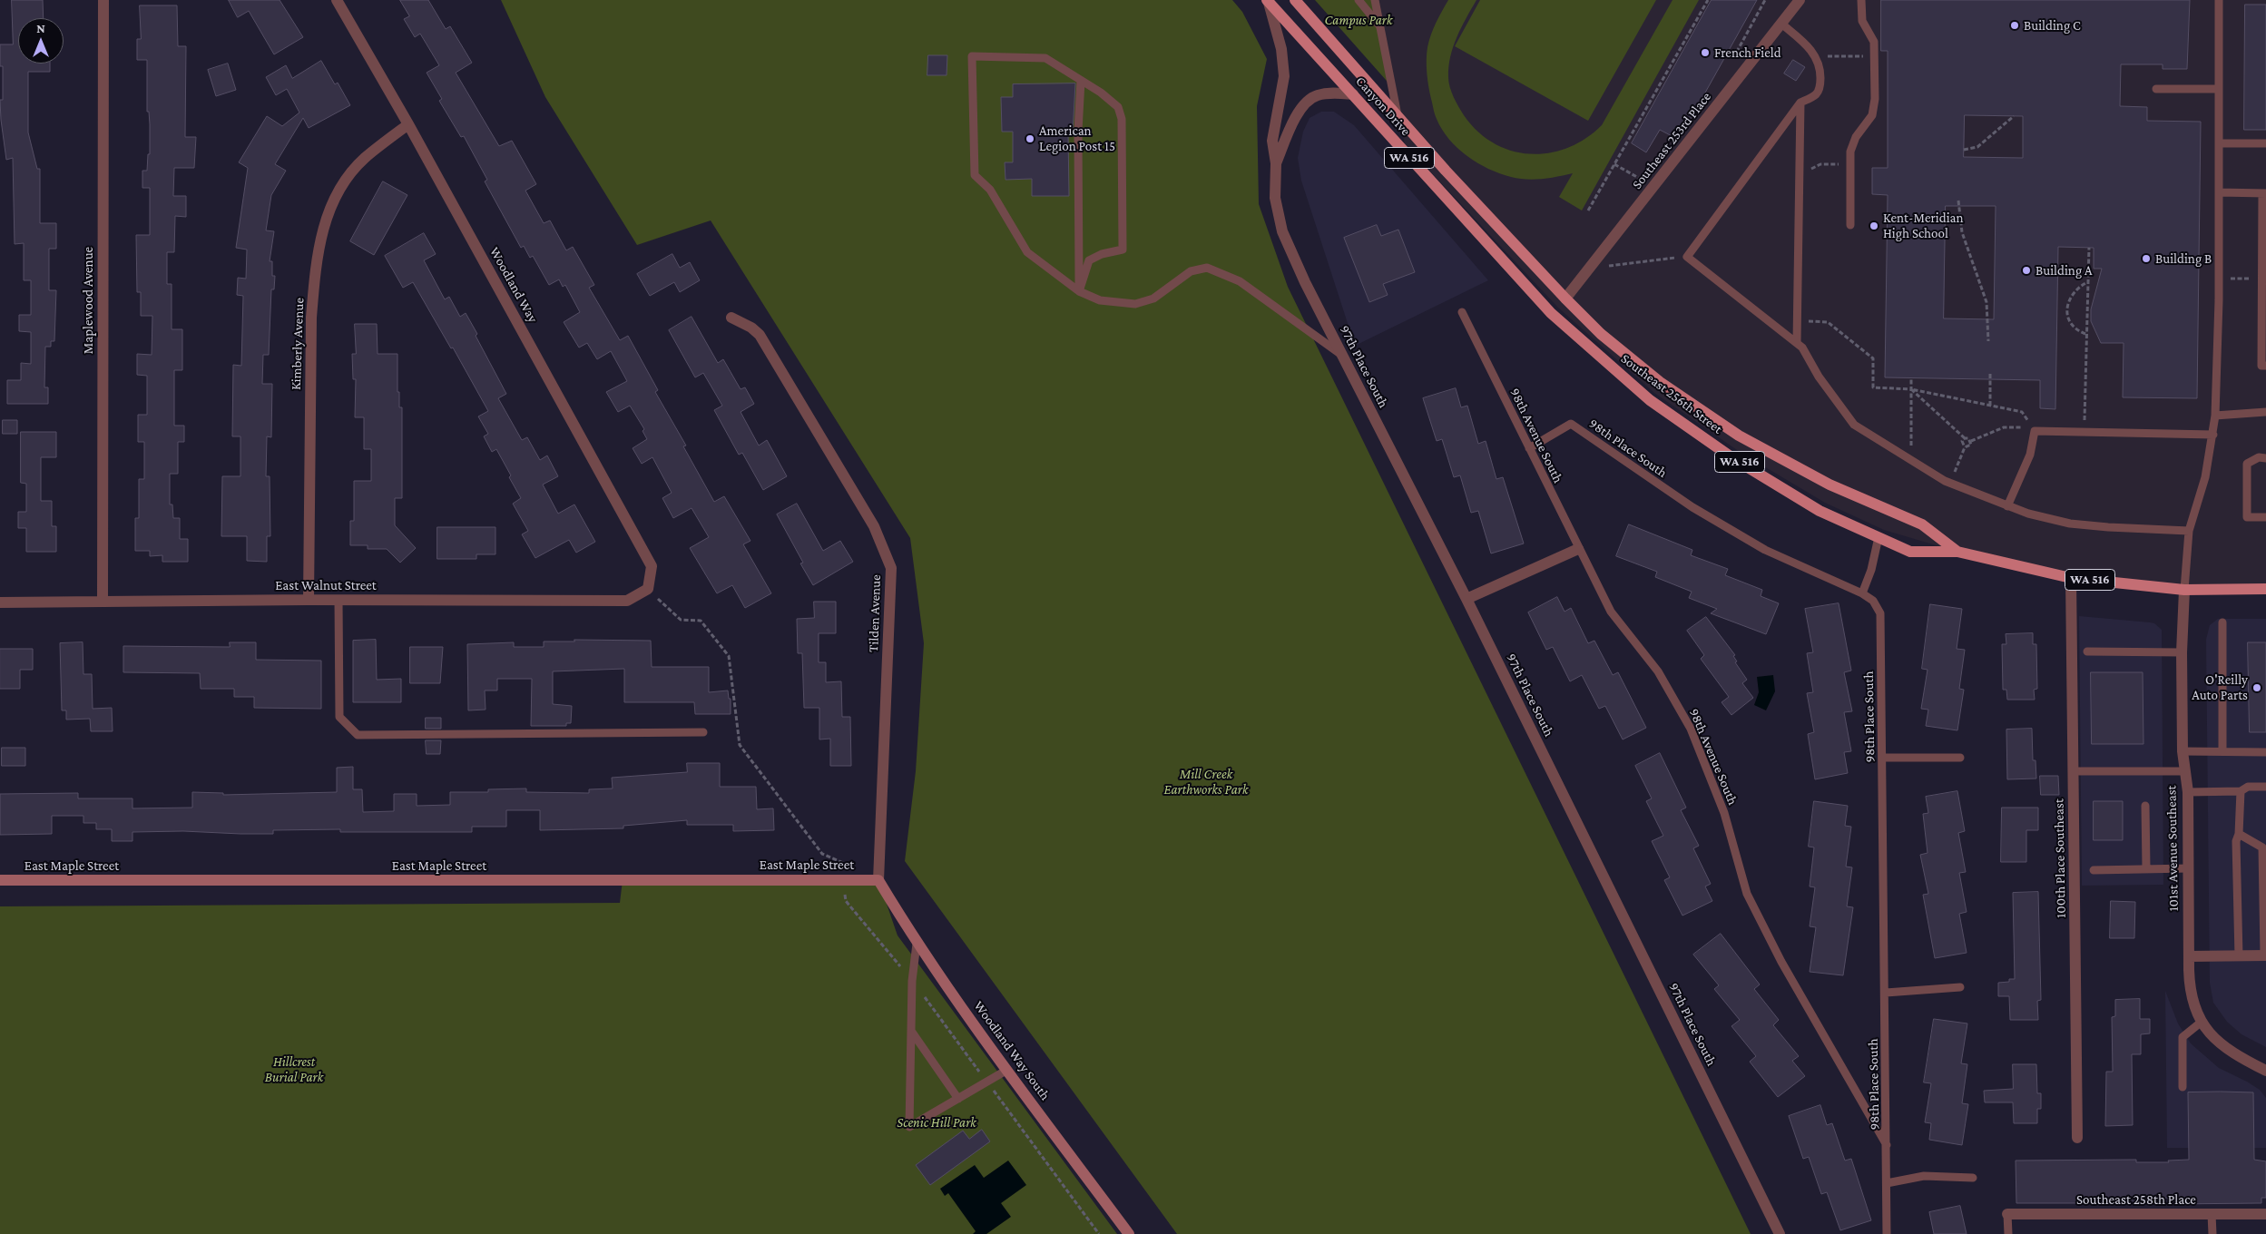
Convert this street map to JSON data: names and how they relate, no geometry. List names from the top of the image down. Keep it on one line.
{"streets":{"main road":["Canyon Drive","WA 516","Southeast 256th Street"],"street":["Southeast 253rd Place","Woodland Way","Maplewood Avenue","Kimberly Avenue","97th Place South","East Walnut Street","Tilden Avenue","101st Avenue Southeast","100th Place Southeast","East Maple Street","Woodland Way South","Southeast 258th Place"],"lane":["98th Avenue South","98th Place South"]},"crossings":[["Canyon Drive","Southeast 253rd Place"],["Canyon Drive","97th Place South"],["Canyon Drive","Southeast 256th Street"],["Southeast 253rd Place","Southeast 256th Street"],["Woodland Way","Kimberly Avenue"],["Woodland Way","East Walnut Street"],["Maplewood Avenue","East Walnut Street"],["Kimberly Avenue","East Walnut Street"],["Southeast 256th Street","101st Avenue Southeast"],["Southeast 256th Street","100th Place Southeast"],["98th Avenue South","98th Place South"],["Tilden Avenue","East Maple Street"],["Tilden Avenue","Woodland Way South"],["East Maple Street","Woodland Way South"]],"parks":["Campus Park","Mill Creek Earthworks Park","Hillcrest Burial Park","Scenic Hill Park"],"places":["Building C","French Field","American Legion Post 15","Kent-Meridian High School","Building B","Building A","O'Reilly Auto Parts"],"north":"top"}
